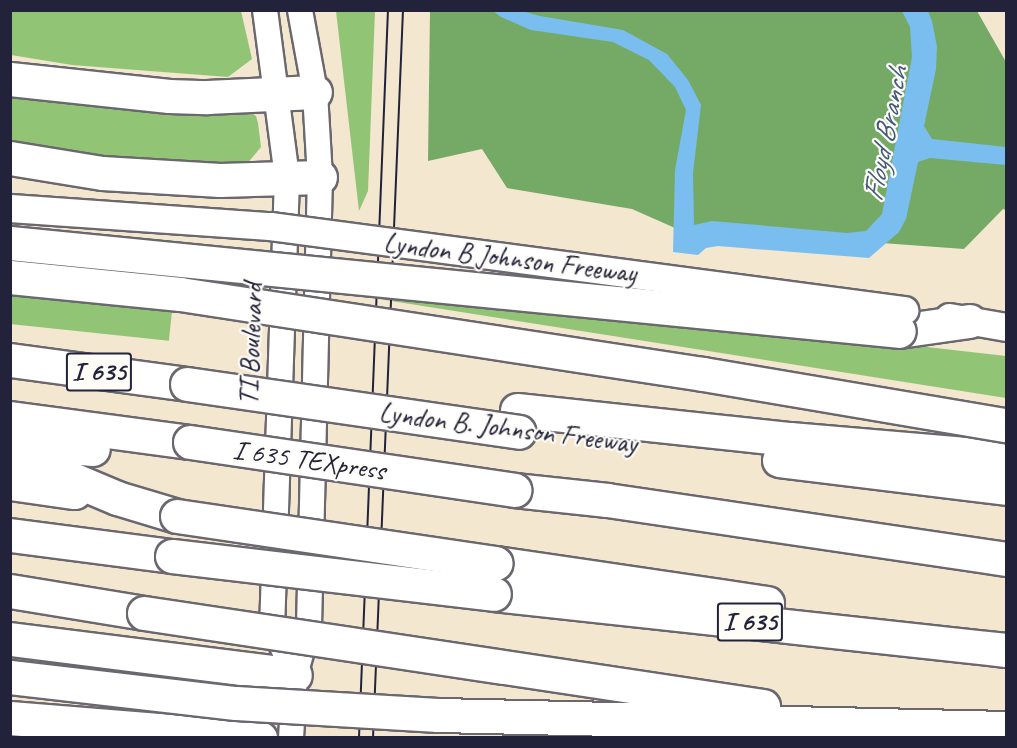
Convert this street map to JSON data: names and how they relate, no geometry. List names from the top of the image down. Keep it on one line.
{"streets":{"highway":["I 635","Lyndon B. Johnson Freeway","I 635 TEXpress"],"main road":["Lyndon B Johnson Freeway"],"street":["TI Boulevard"]},"water":["Floyd Branch"]}
